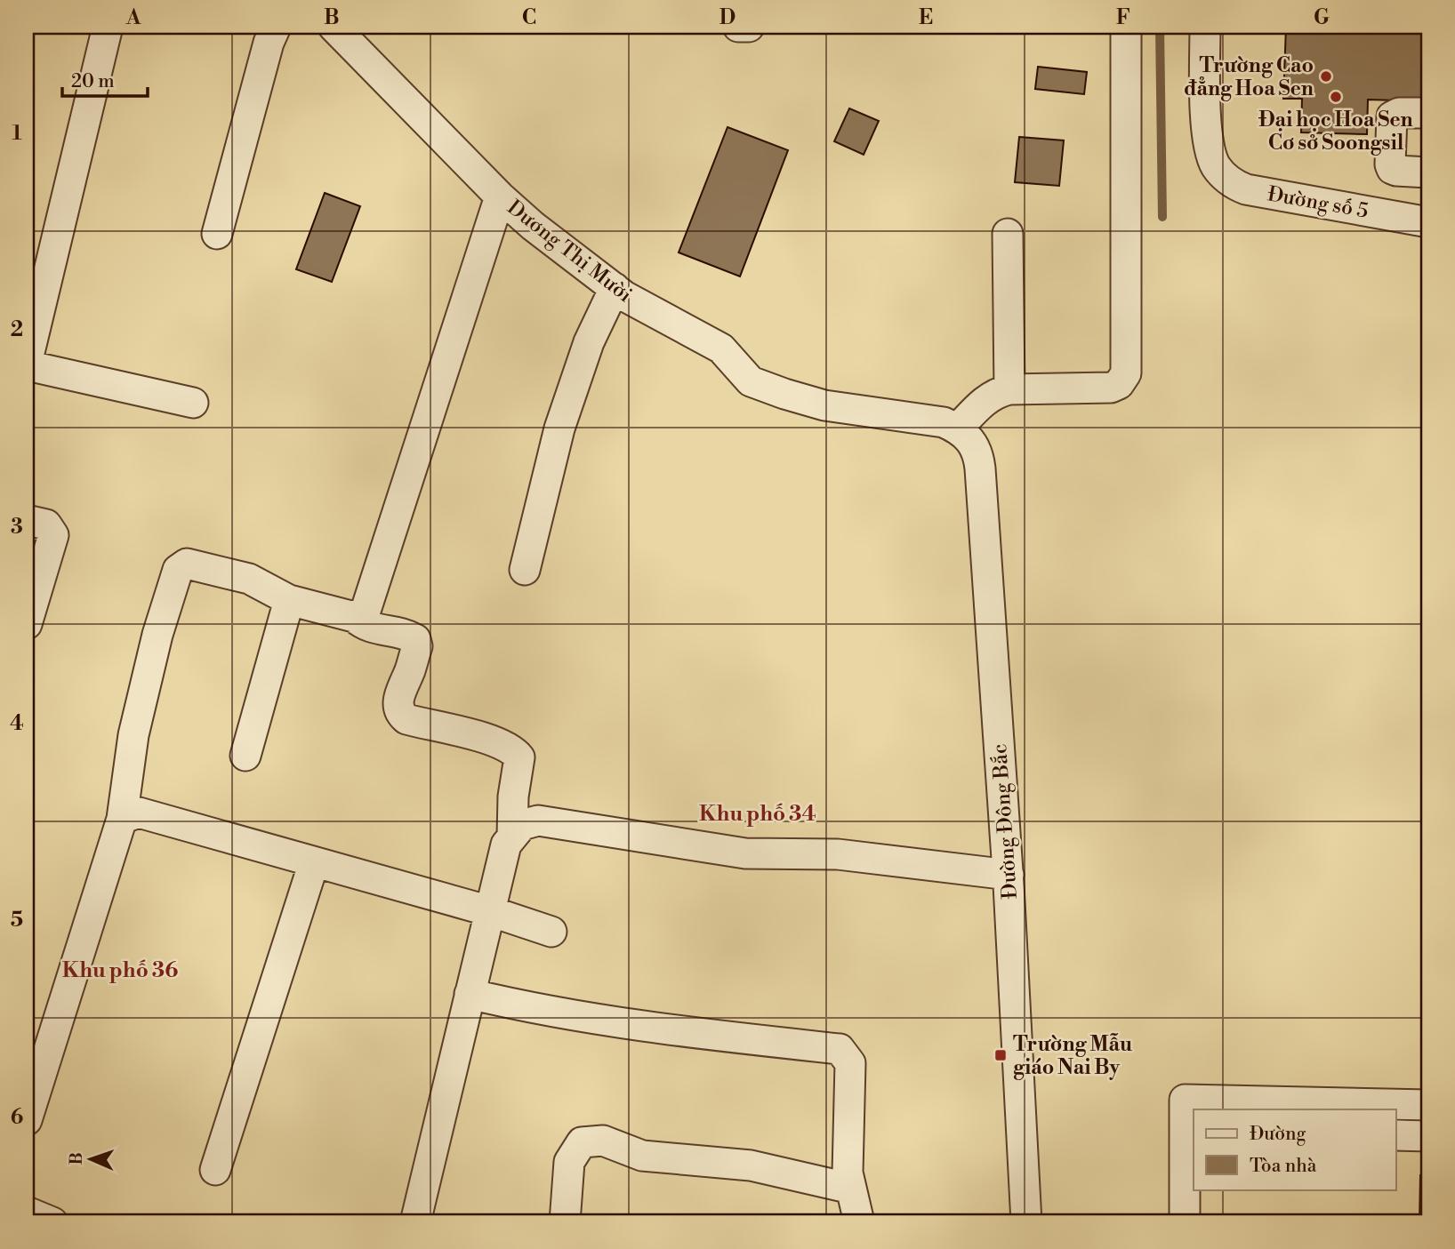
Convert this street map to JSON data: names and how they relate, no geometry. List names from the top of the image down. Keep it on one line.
{"streets":{"street":["Đường số 5","Dương Thị Mười","Đường Đông Bắc"]},"crossings":[["Dương Thị Mười","Đường Đông Bắc"]],"districts":["Khu phố 34","Khu phố 36"],"places":{"other":["Trường Cao đẳng Hoa Sen","Đại học Hoa Sen Cơ sở Soongsil"],"transit":["Trường Mẫu giáo Nai By"]},"legend":["Đường","Tòa nhà"],"scale_bar":"20 m","north":"left","grid":{"columns":["A","B","C","D","E","F","G"],"rows":["1","2","3","4","5","6"]}}
